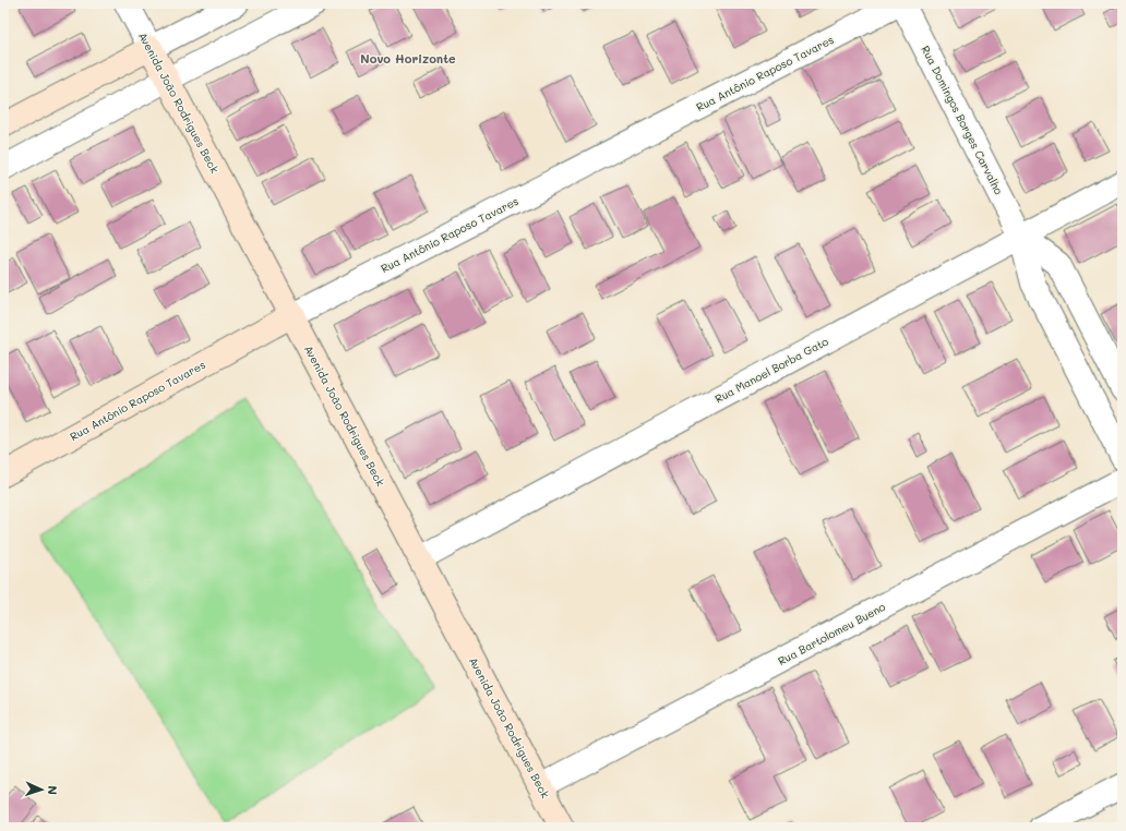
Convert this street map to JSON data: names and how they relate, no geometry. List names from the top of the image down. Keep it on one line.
{"streets":{"street":["Rua Antônio Raposo Tavares","Avenida João Rodrigues Beck","Rua Domingos Borges Carvalho","Rua Manoel Borba Gato","Rua Bartolomeu Bueno"]},"crossings":[["Rua Antônio Raposo Tavares","Avenida João Rodrigues Beck"],["Rua Antônio Raposo Tavares","Rua Domingos Borges Carvalho"],["Avenida João Rodrigues Beck","Rua Manoel Borba Gato"],["Avenida João Rodrigues Beck","Rua Bartolomeu Bueno"],["Rua Domingos Borges Carvalho","Rua Manoel Borba Gato"]],"districts":["Novo Horizonte"],"north":"right"}
